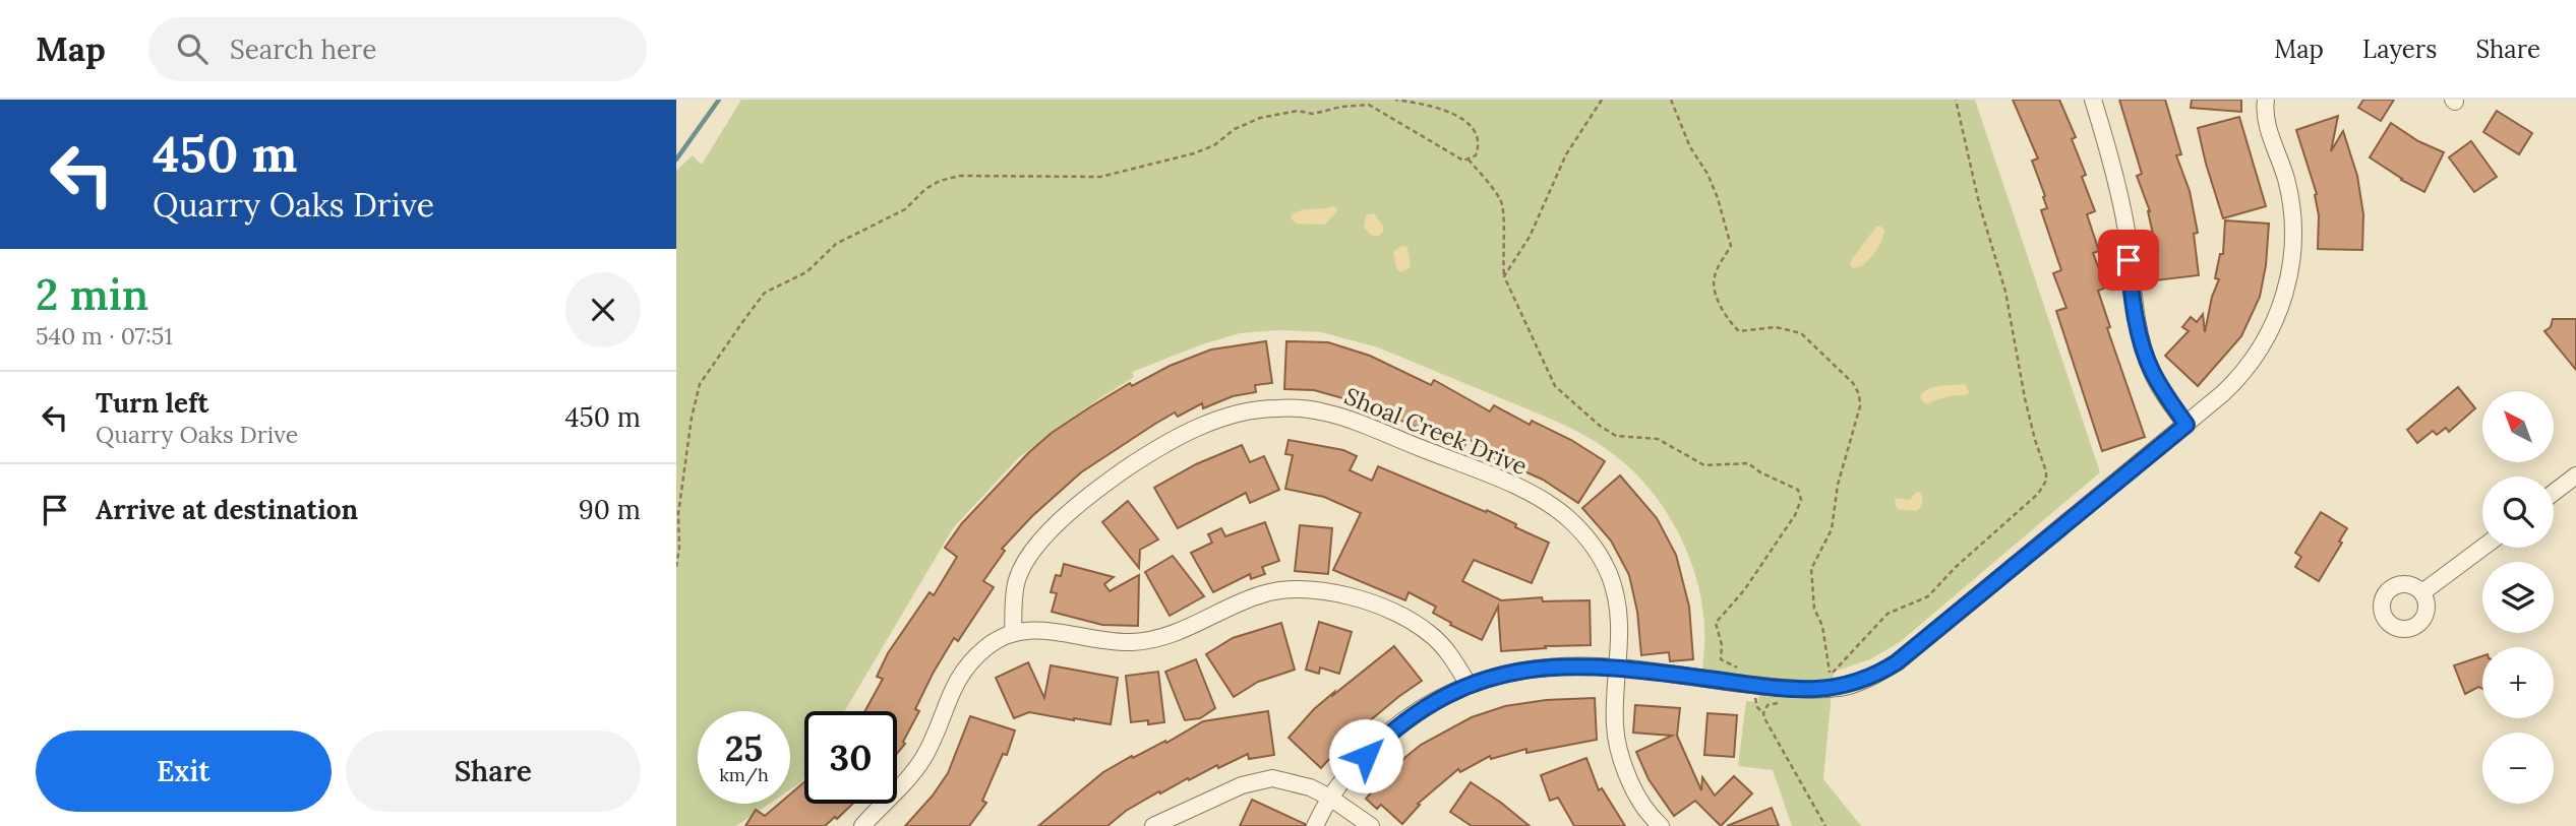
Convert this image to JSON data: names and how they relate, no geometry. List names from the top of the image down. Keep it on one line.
{"streets":{"street":["Shoal Creek Drive"]},"north":"top left","page":{"header":"Map","search":"Search here","nav":["Map","Layers","Share"],"turn":["450 m","Quarry Oaks Drive"],"heading":["2 min","540 m · 07:51"],"list":[{"name":"Turn left","note":"Quarry Oaks Drive","value":"450 m"},{"name":"Arrive at destination","value":"90 m"}],"map_buttons":["+","−"],"speed":"25 km/h","limit":"30","buttons":["Exit","Share"]}}
